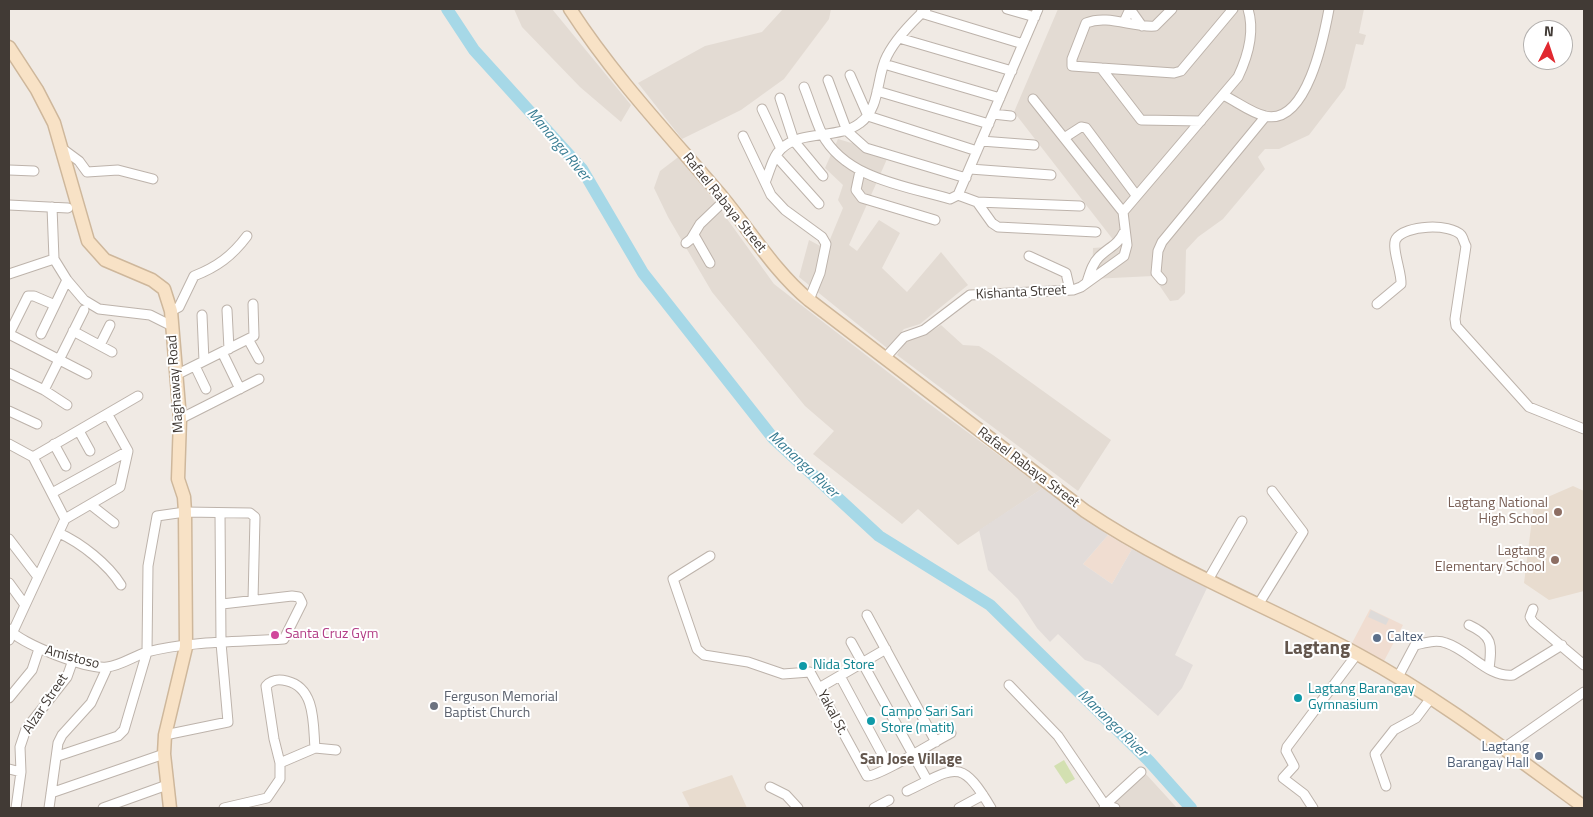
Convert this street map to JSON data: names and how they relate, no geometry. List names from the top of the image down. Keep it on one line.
{"streets":{"main road":["Rafael Rabaya Street","Maghaway Road"],"street":["Kishanta Street","Amistoso","Alzar Street","Yakal St."]},"crossings":[["Rafael Rabaya Street","Kishanta Street"],["Maghaway Road","Amistoso"],["Amistoso","Alzar Street"]],"districts":["Lagtang","San Jose Village"],"water":["Mananga River"],"places":["Lagtang National High School","Lagtang Elementary School","Santa Cruz Gym","Caltex","Nida Store","Lagtang Barangay Gymnasium","Ferguson Memorial Baptist Church","Campo Sari Sari Store (matit)","Lagtang Barangay Hall"],"north":"top"}
